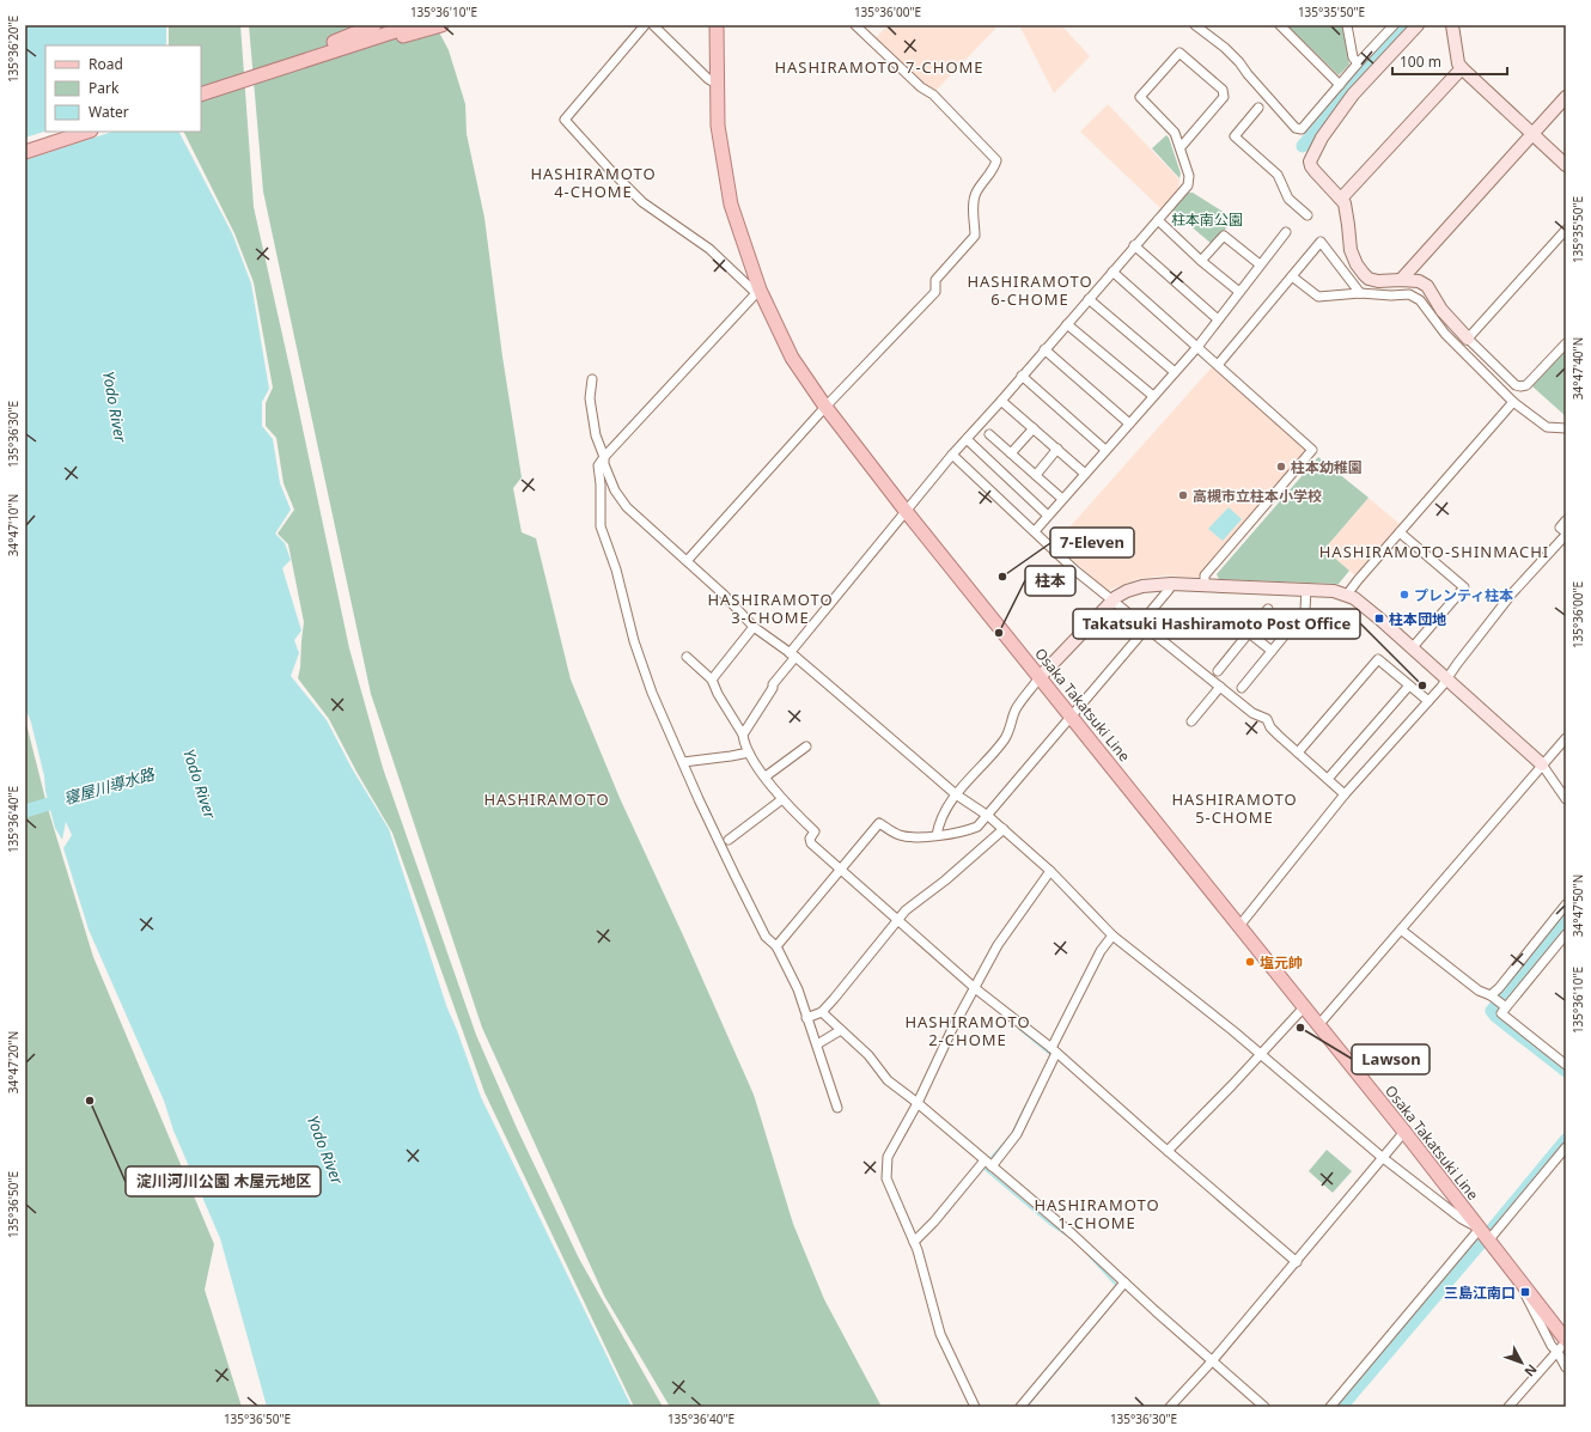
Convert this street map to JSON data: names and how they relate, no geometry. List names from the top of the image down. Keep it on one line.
{"streets":{"main road":["Osaka Takatsuki Line"]},"districts":["HASHIRAMOTO 7-CHOME","HASHIRAMOTO 4-CHOME","HASHIRAMOTO 6-CHOME","HASHIRAMOTO-SHINMACHI","HASHIRAMOTO 3-CHOME","HASHIRAMOTO","HASHIRAMOTO 5-CHOME","HASHIRAMOTO 2-CHOME","HASHIRAMOTO 1-CHOME"],"water":["Yodo River","寝屋川導水路"],"parks":["柱本南公園"],"places":{"other":["柱本幼稚園","高槻市立柱本小学校","7-Eleven","プレンティ柱本","柱本","Takatsuki Hashiramoto Post Office","塩元帥","Lawson","淀川河川公園 木屋元地区"],"transit":["柱本団地","三島江南口"]},"legend":["Road","Park","Water"],"scale_bar":"100 m","north":"bottom right","coordinates":["135°36'10\"E","135°36'00\"E","135°35'50\"E","135°36'20\"E","34°47'40\"N","135°36'30\"E","34°47'10\"N","135°36'40\"E","34°47'50\"N","34°47'20\"N","135°36'50\"E"]}
